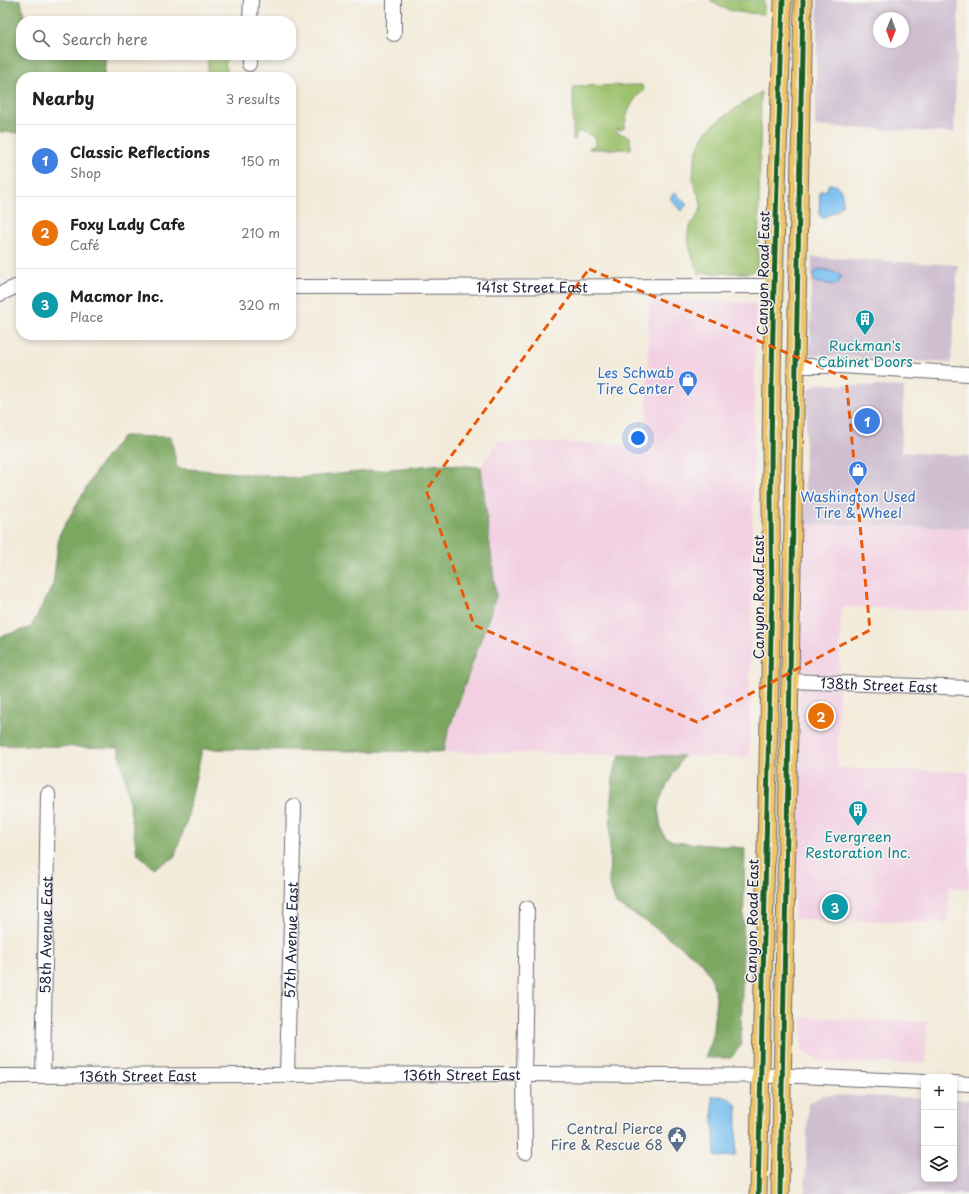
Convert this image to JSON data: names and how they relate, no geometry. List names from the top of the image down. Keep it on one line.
{"streets":{"main road":["Canyon Road East"],"street":["141st Street East","138th Street East","58th Avenue East","57th Avenue East","136th Street East"]},"crossings":[["Canyon Road East","141st Street East"],["Canyon Road East","136th Street East"],["58th Avenue East","136th Street East"],["57th Avenue East","136th Street East"]],"places":{"building":["Ruckman's Cabinet Doors","Evergreen Restoration Inc."],"shop":["Les Schwab Tire Center","Washington Used Tire & Wheel"],"public building":["Central Pierce Fire & Rescue 68"]},"north":"bottom","page":{"search":"Search here","heading":["Nearby","3 results"],"list":[{"mark":"1","name":"Classic Reflections","note":"Shop","value":"150 m"},{"mark":"2","name":"Foxy Lady Cafe","note":"Café","value":"210 m"},{"mark":"3","name":"Macmor Inc.","note":"Place","value":"320 m"}],"pins":["1","2","3"],"map_buttons":["+","−"]}}
